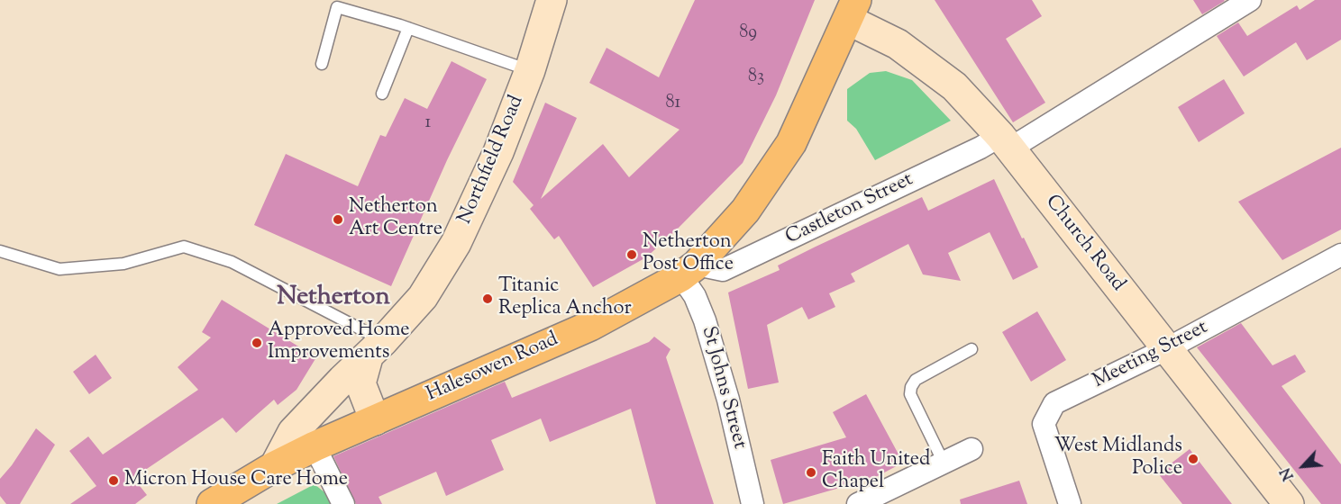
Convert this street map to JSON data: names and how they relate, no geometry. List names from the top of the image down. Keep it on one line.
{"streets":{"main road":["Halesowen Road"],"street":["Northfield Road","Castleton Street","Church Road","Meeting Street","St Johns Street"]},"crossings":[["Northfield Road","Halesowen Road"],["Castleton Street","Church Road"],["Castleton Street","Halesowen Road"],["Castleton Street","St Johns Street"],["Church Road","Meeting Street"],["Church Road","Halesowen Road"],["Halesowen Road","St Johns Street"]],"districts":["Netherton"],"places":["Netherton Art Centre","Netherton Post Office","Titanic Replica Anchor","Approved Home Improvements","West Midlands Police","Faith United Chapel","Micron House Care Home"],"house_numbers":["89","83","81","1"],"north":"bottom left"}
